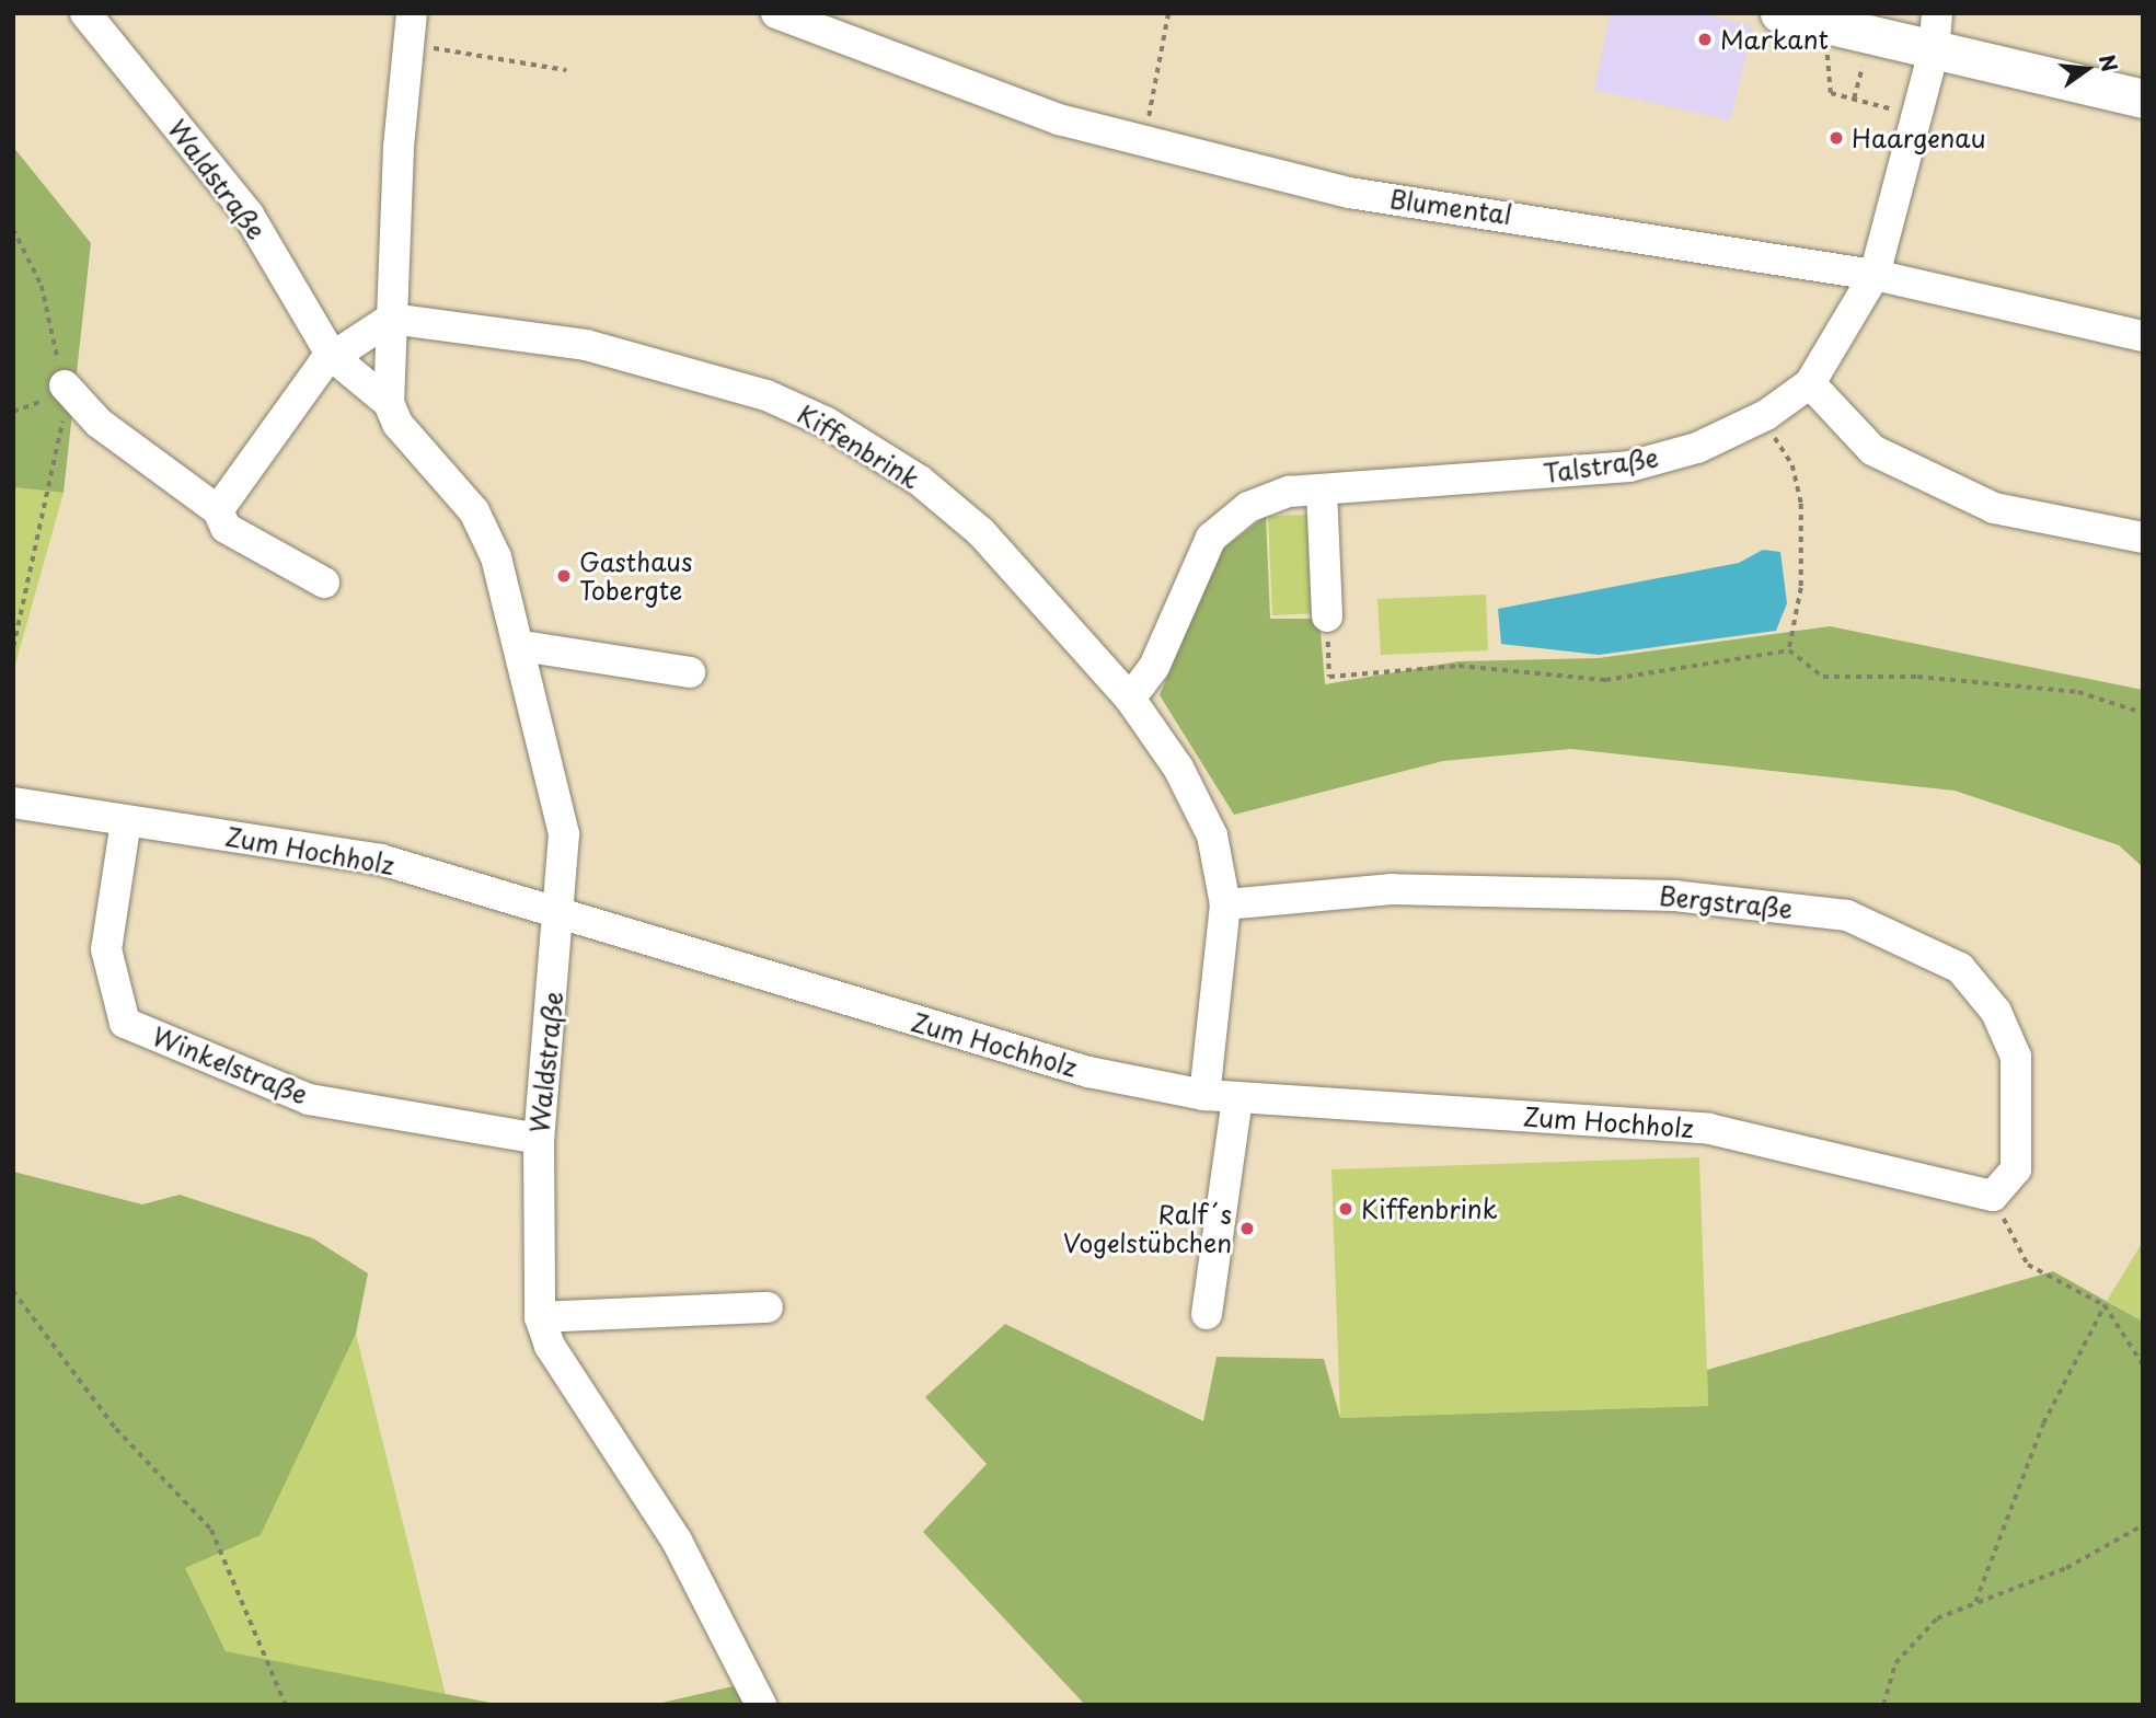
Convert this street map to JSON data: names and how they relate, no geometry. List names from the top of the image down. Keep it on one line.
{"streets":{"street":["Waldstraße","Blumental","Kiffenbrink","Talstraße","Zum Hochholz","Bergstraße","Winkelstraße"]},"crossings":[["Waldstraße","Zum Hochholz"],["Waldstraße","Winkelstraße"],["Blumental","Talstraße"],["Kiffenbrink","Talstraße"],["Kiffenbrink","Zum Hochholz"],["Kiffenbrink","Bergstraße"],["Zum Hochholz","Bergstraße"],["Zum Hochholz","Winkelstraße"]],"places":["Markant","Haargenau","Gasthaus Tobergte","Kiffenbrink","Ralf´s Vogelstübchen"],"north":"right"}
